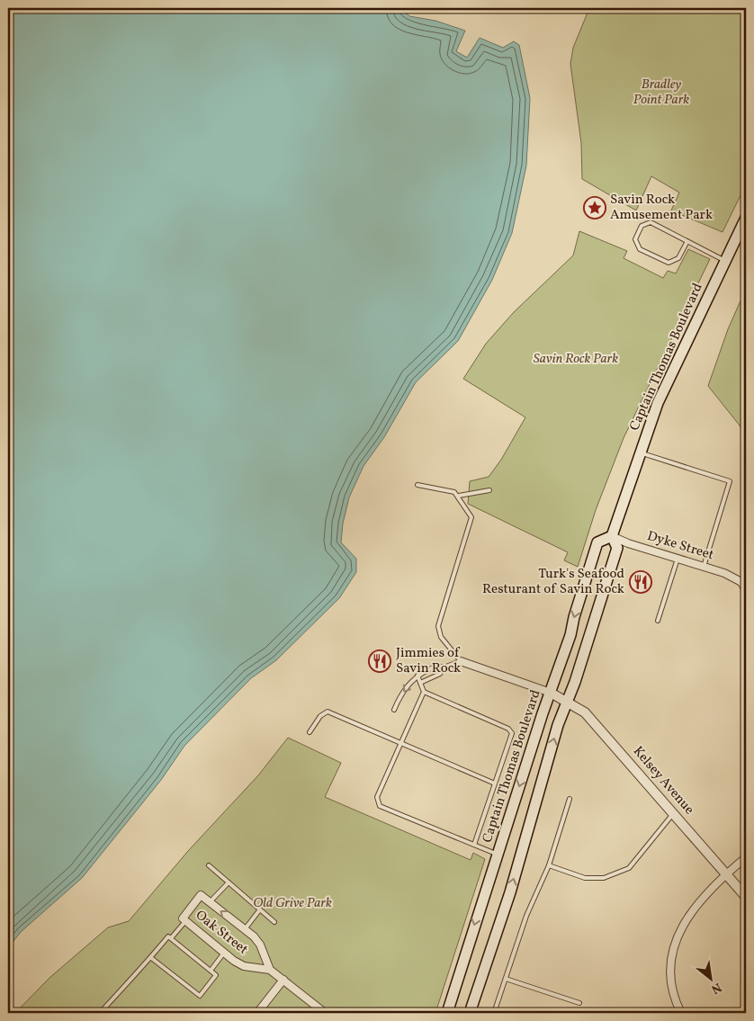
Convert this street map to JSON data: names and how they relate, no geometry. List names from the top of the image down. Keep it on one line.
{"streets":{"main road":["Captain Thomas Boulevard"],"street":["Dyke Street","Kelsey Avenue","Oak Street"]},"crossings":[["Captain Thomas Boulevard","Dyke Street"],["Captain Thomas Boulevard","Kelsey Avenue"]],"parks":["Bradley Point Park","Savin Rock Park","Old Grive Park"],"places":{"place":["Savin Rock Amusement Park"],"restaurant":["Turk's Seafood Resturant of Savin Rock","Jimmies of Savin Rock"]},"north":"bottom right"}
